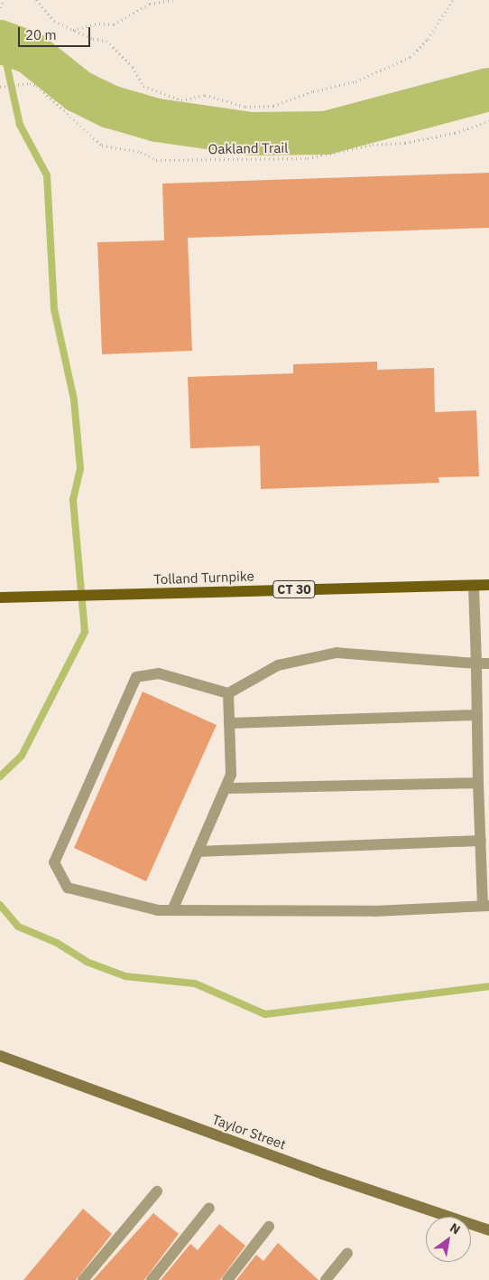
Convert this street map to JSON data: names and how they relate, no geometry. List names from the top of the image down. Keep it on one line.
{"streets":{"main road":["Tolland Turnpike","CT 30"],"street":["Taylor Street"],"path":["Oakland Trail"]},"scale_bar":"20 m","north":"top right"}
